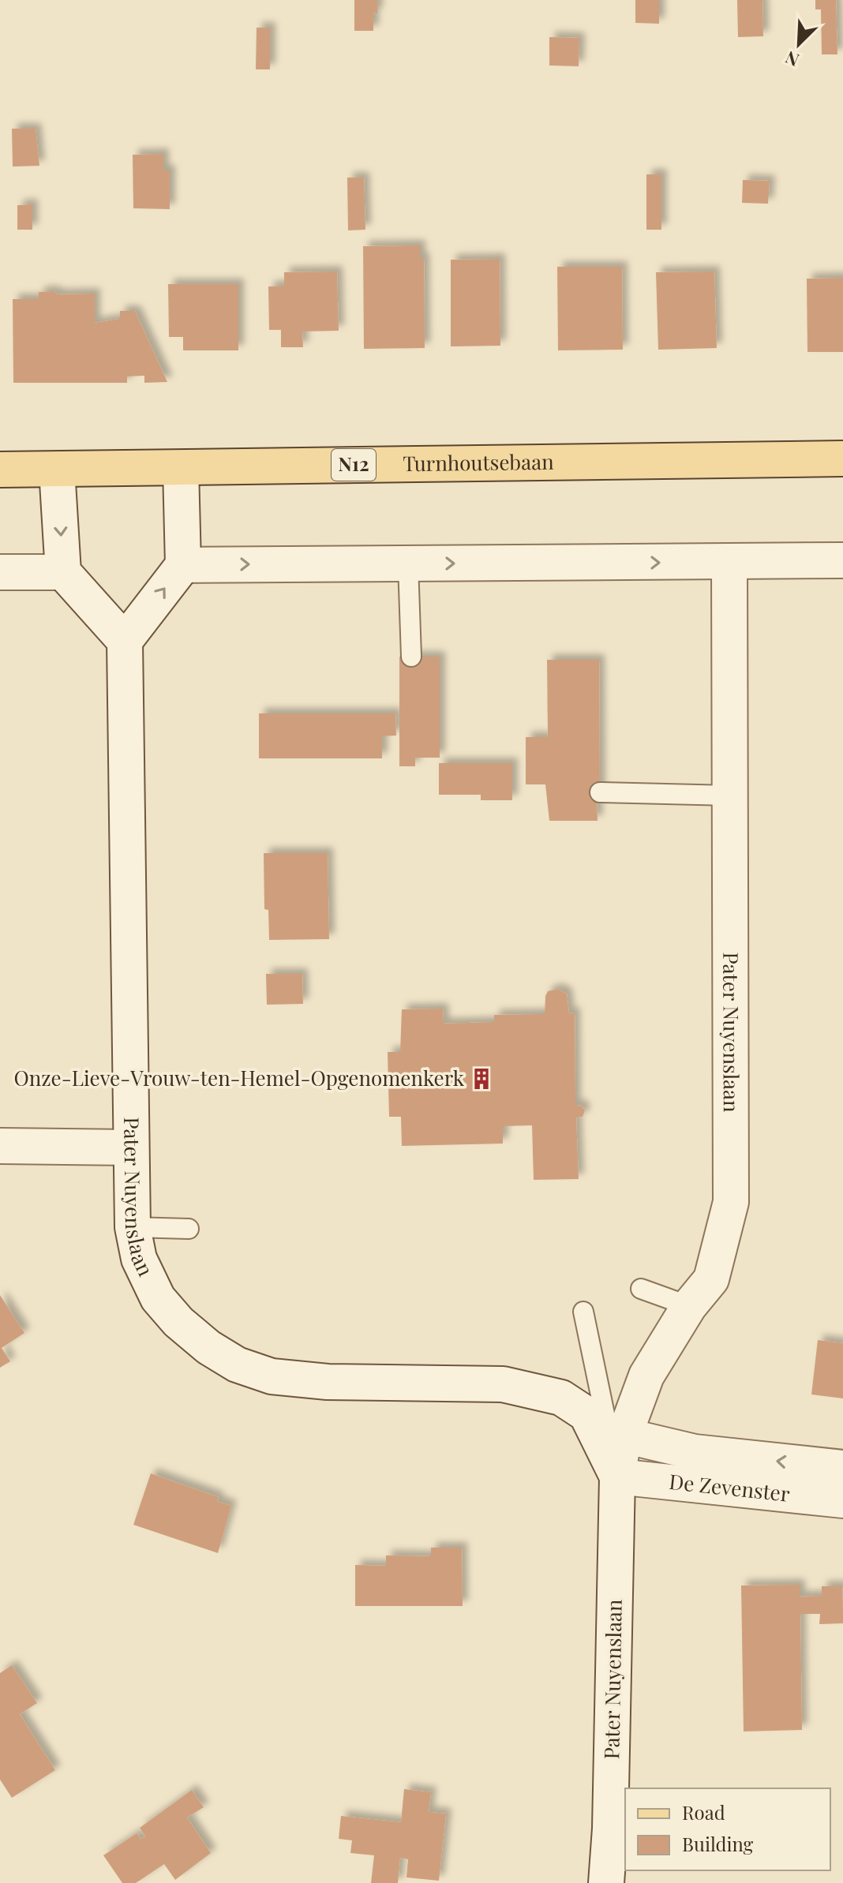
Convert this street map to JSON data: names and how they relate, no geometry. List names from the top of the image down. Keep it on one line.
{"streets":{"main road":["Turnhoutsebaan","N12"],"street":["Pater Nuyenslaan","De Zevenster"]},"crossings":[["Pater Nuyenslaan","De Zevenster"]],"places":{"building":["Onze-Lieve-Vrouw-ten-Hemel-Opgenomenkerk"]},"legend":["Road","Building"],"north":"bottom left"}
